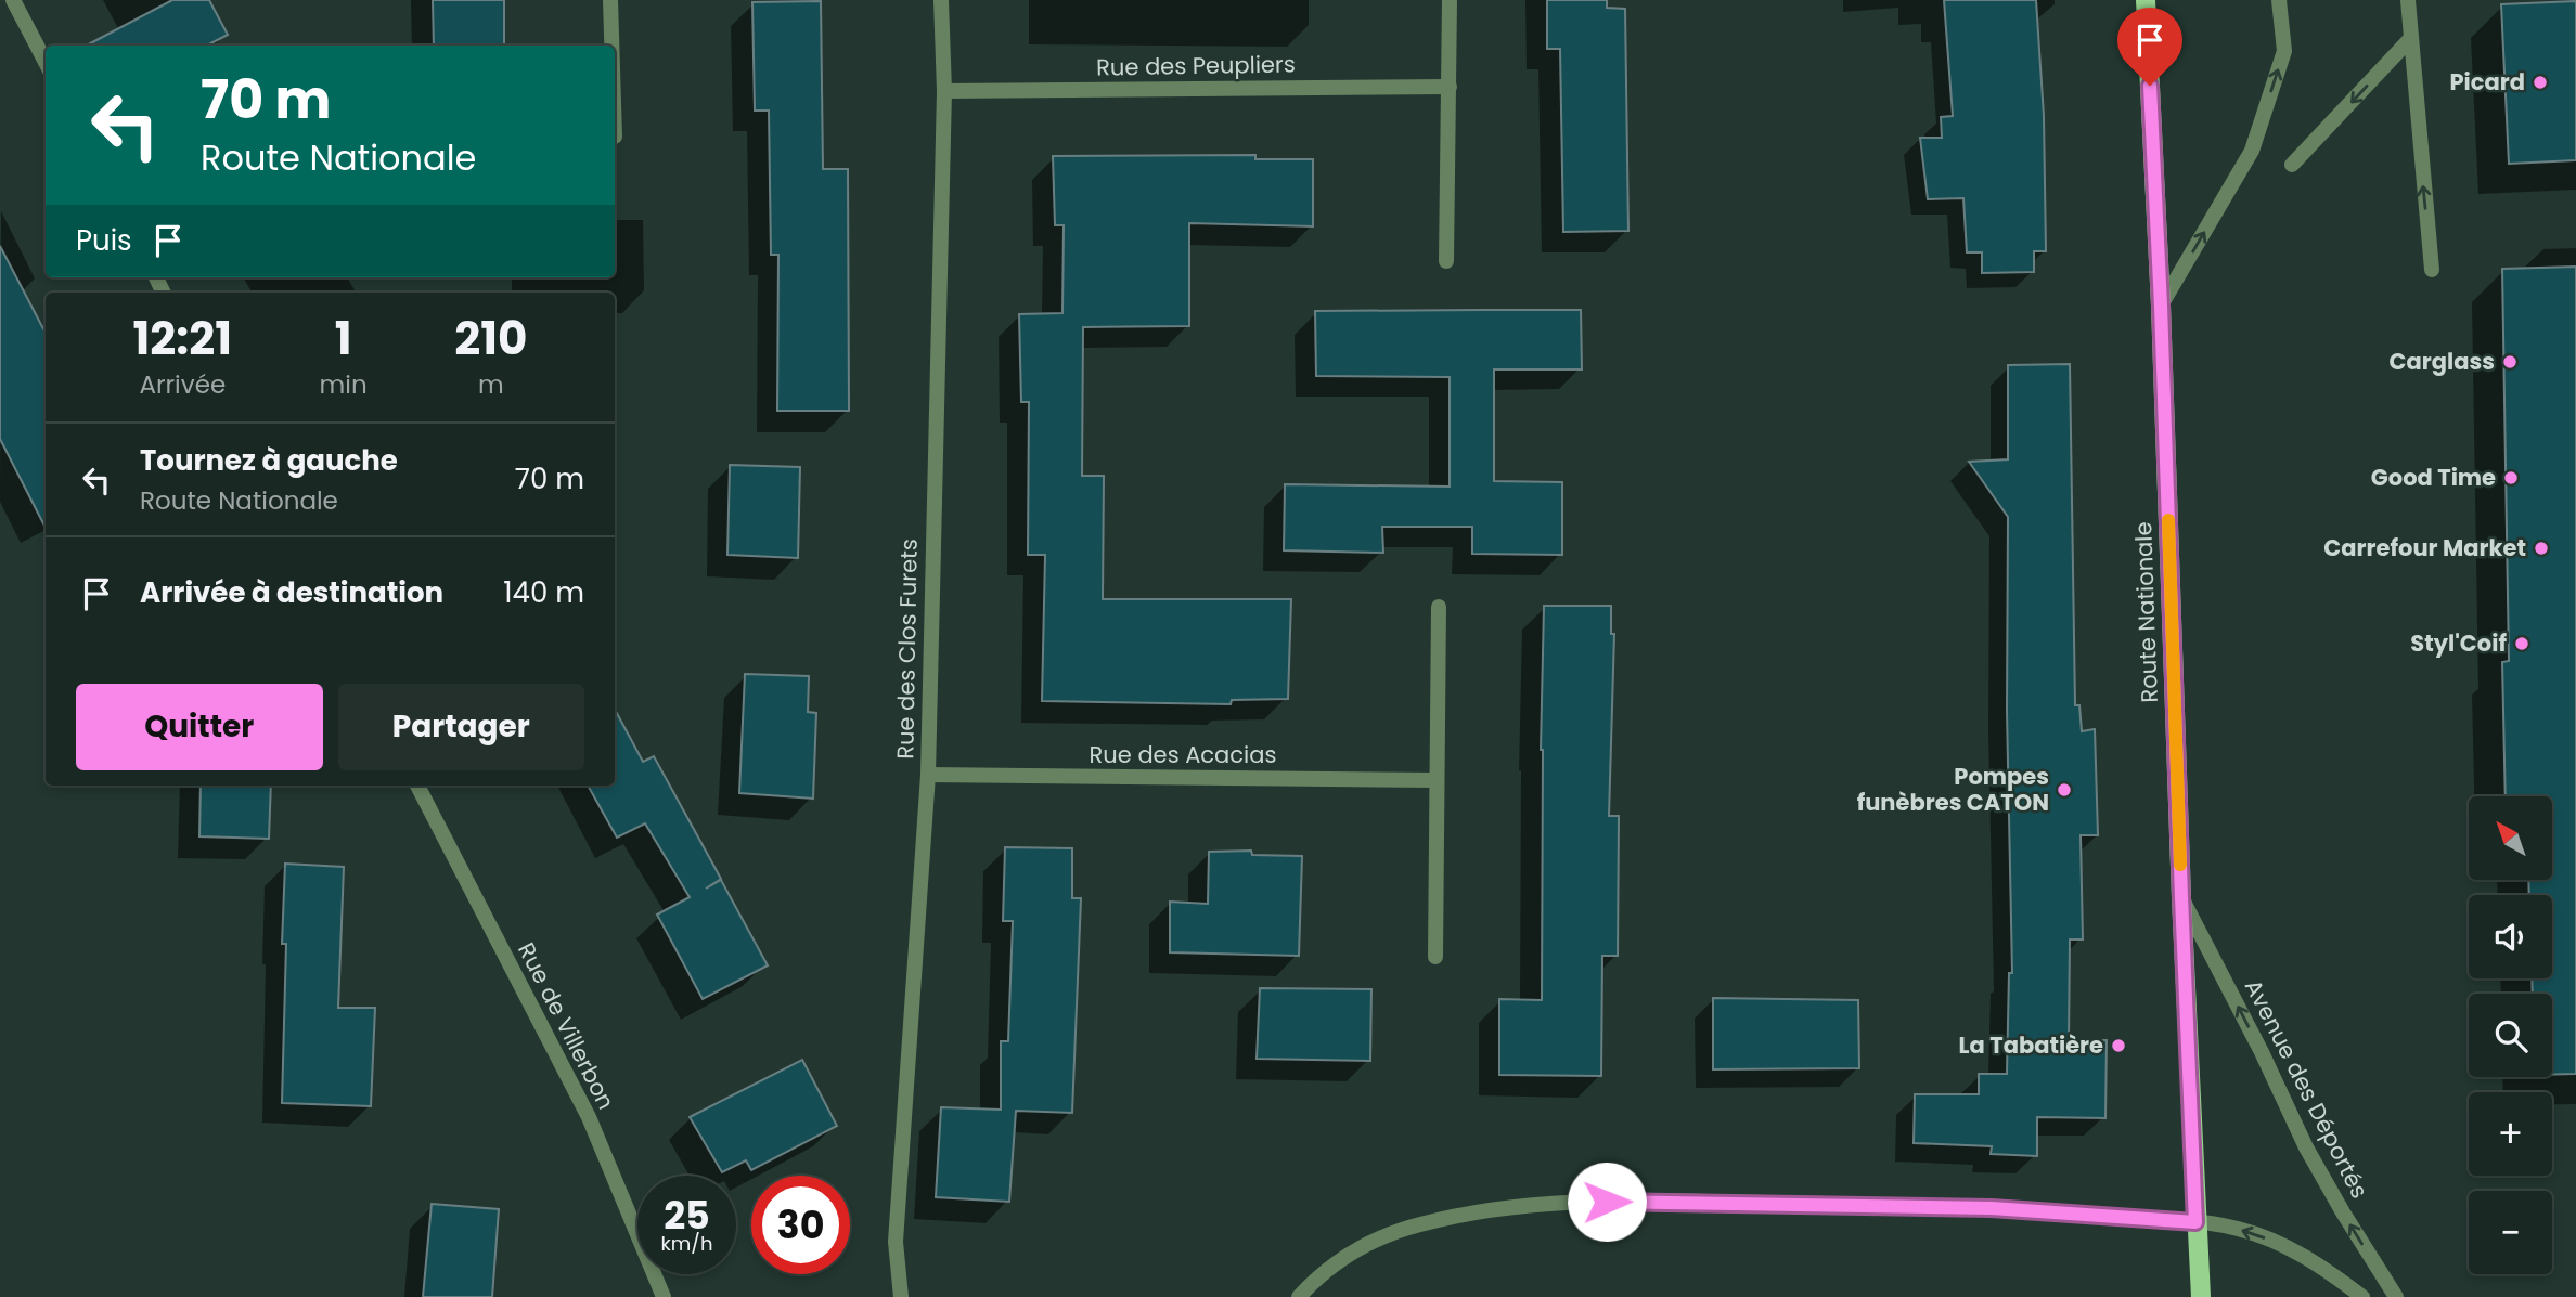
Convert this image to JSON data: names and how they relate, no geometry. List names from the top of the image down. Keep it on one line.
{"streets":{"main road":["Route Nationale"],"street":["Rue des Peupliers","Rue des Clos Furets","Rue des Acacias","Rue de Villerbon","Avenue des Déportés"]},"crossings":[["Rue des Peupliers","Rue des Clos Furets"],["Route Nationale","Avenue des Déportés"],["Rue des Clos Furets","Rue des Acacias"]],"one_way":["Avenue des Déportés"],"places":["Picard","Carglass","Good Time","Carrefour Market","Styl'Coif","Pompes funèbres CATON","La Tabatière"],"north":"top left","page":{"turn":["70 m","Route Nationale"],"then":"Puis","eta":["12:21","Arrivée","1","min","210","m"],"list":[{"name":"Tournez à gauche","note":"Route Nationale","value":"70 m"},{"name":"Arrivée à destination","value":"140 m"}],"buttons":["Quitter","Partager"],"map_buttons":["+","−"],"speed":"25 km/h","limit":"30"}}
